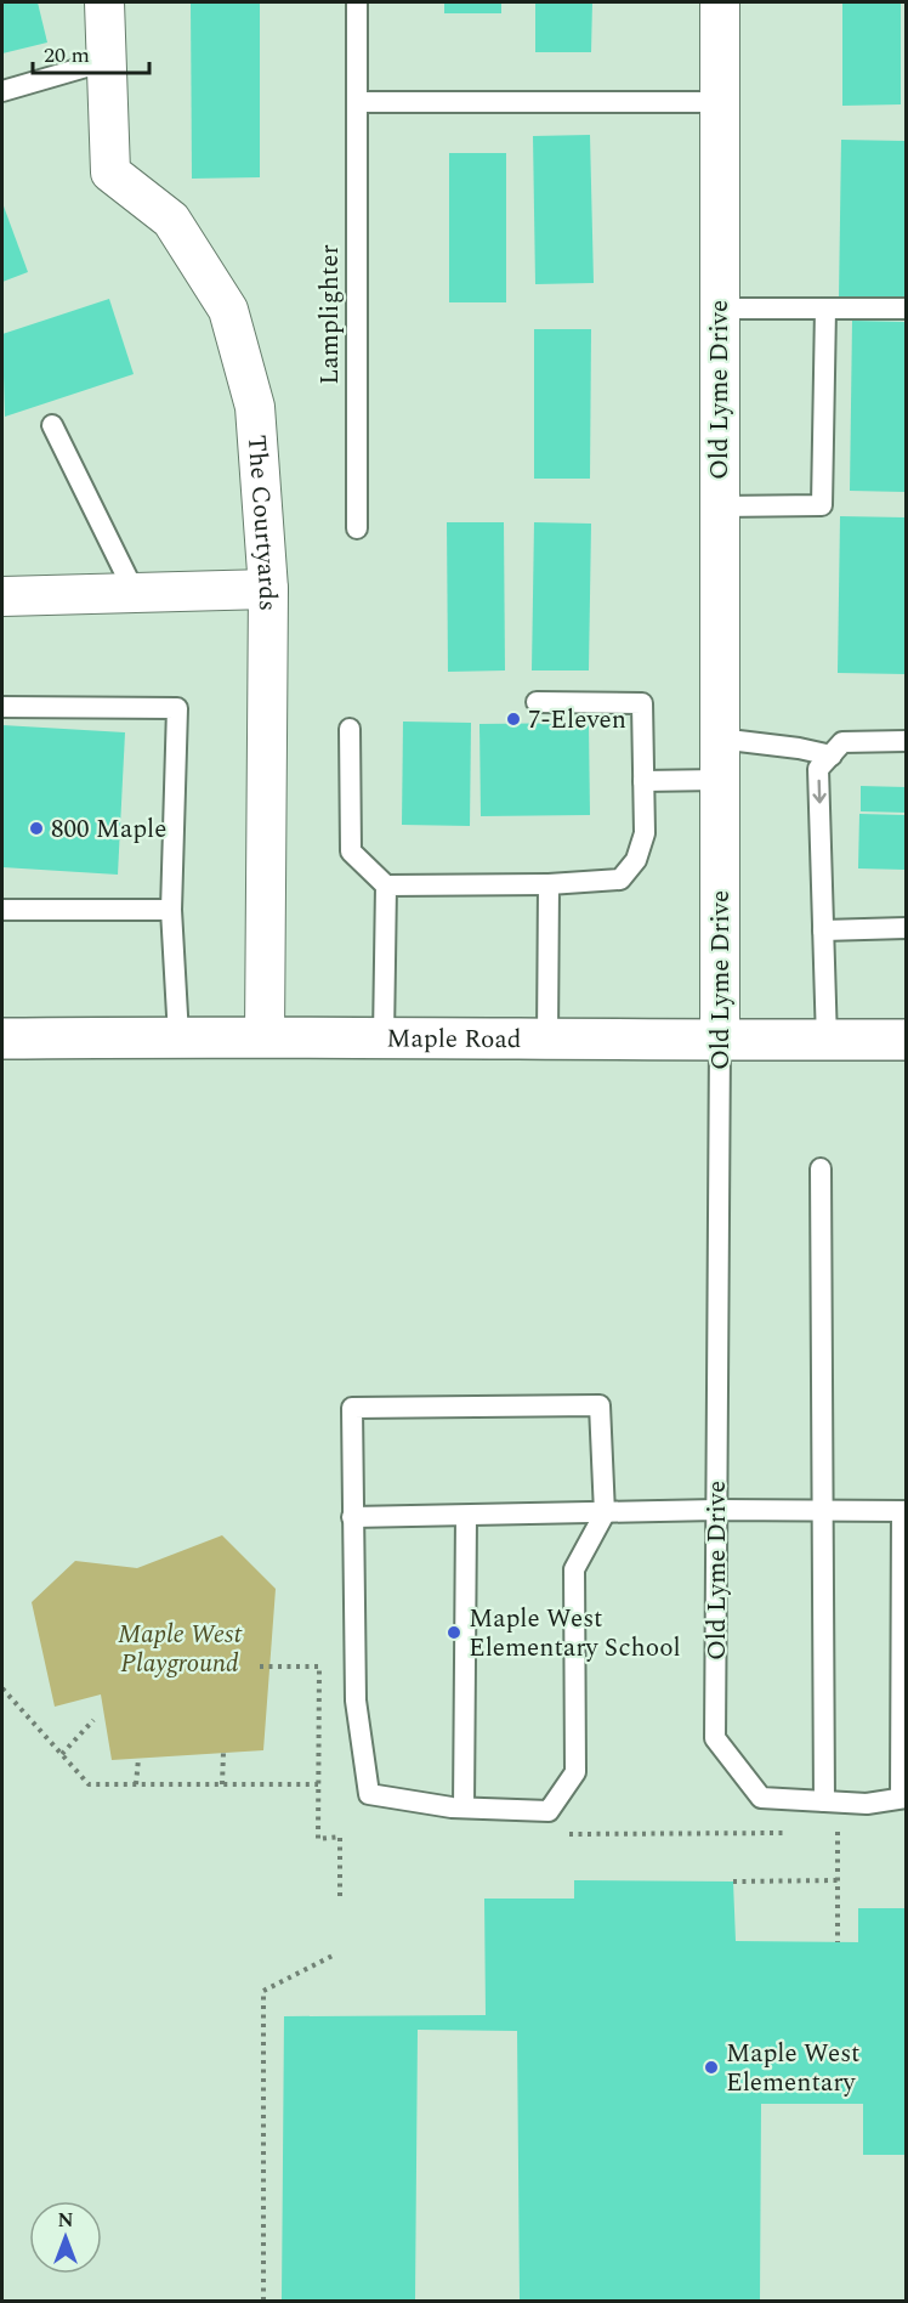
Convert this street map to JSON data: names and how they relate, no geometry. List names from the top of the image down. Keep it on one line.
{"streets":{"main road":["Maple Road"],"street":["Old Lyme Drive","The Courtyards"],"lane":["Lamplighter"]},"crossings":[["Old Lyme Drive","Maple Road"],["The Courtyards","Maple Road"]],"parks":["Maple West Playground"],"places":["7-Eleven","800 Maple","Maple West Elementary School","Maple West Elementary"],"scale_bar":"20 m","north":"top"}
